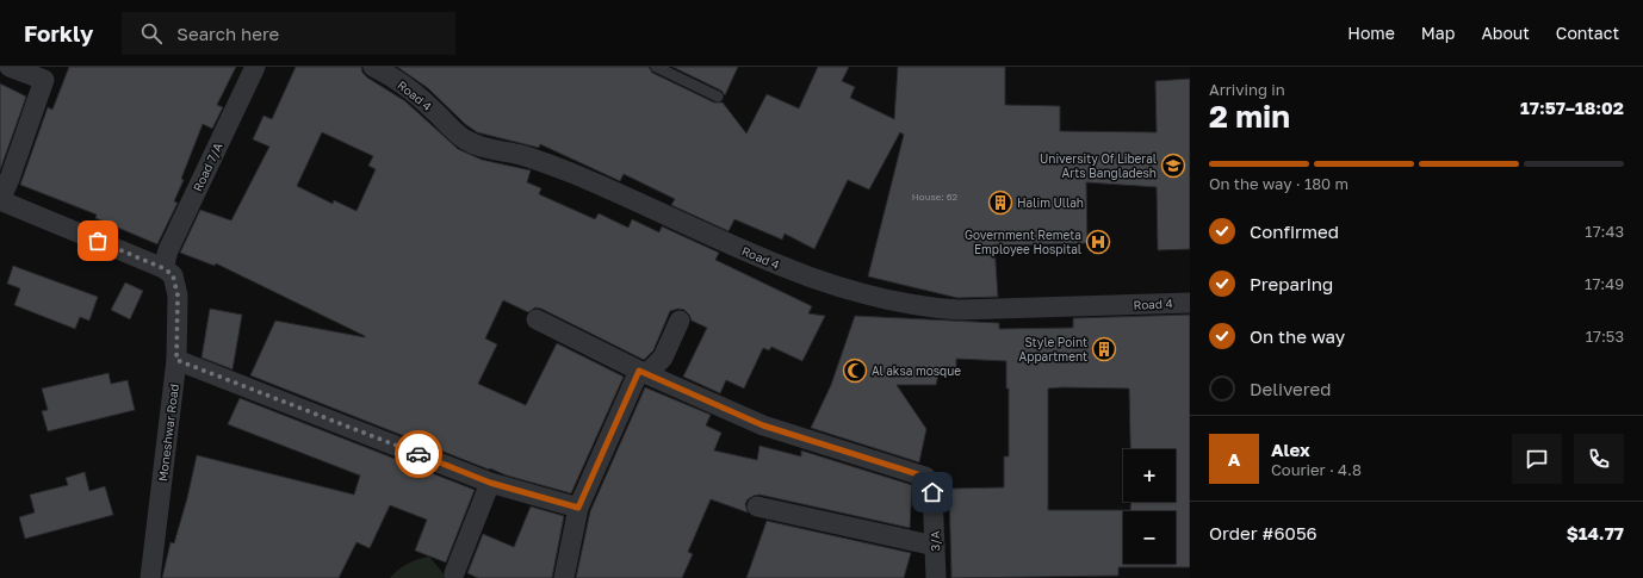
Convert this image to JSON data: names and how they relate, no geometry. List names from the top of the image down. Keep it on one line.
{"streets":{"street":["Road 4","Road 7/A","Moneshwar Road","3/A"]},"crossings":[["Road 7/A","Moneshwar Road"]],"places":{"school or university":["University Of Liberal Arts Bangladesh"],"building":["Halim Ullah","Style Point Appartment"],"hospital":["Government Remeta Employee Hospital"],"mosque":["Al aksa mosque"]},"house_numbers":["House: 62"],"page":{"header":"Forkly","search":"Search here","nav":["Home","Map","About","Contact"],"heading":["2 min","Arriving in","17:57–18:02"],"panel":["Alex","Courier · 4.8","Order #6056","$14.77"],"bar":"On the way · 180 m","list":[["Confirmed","17:43"],["Preparing","17:49"],["On the way","17:53"],"Delivered"],"round":"A","map_buttons":["+","−"]}}
